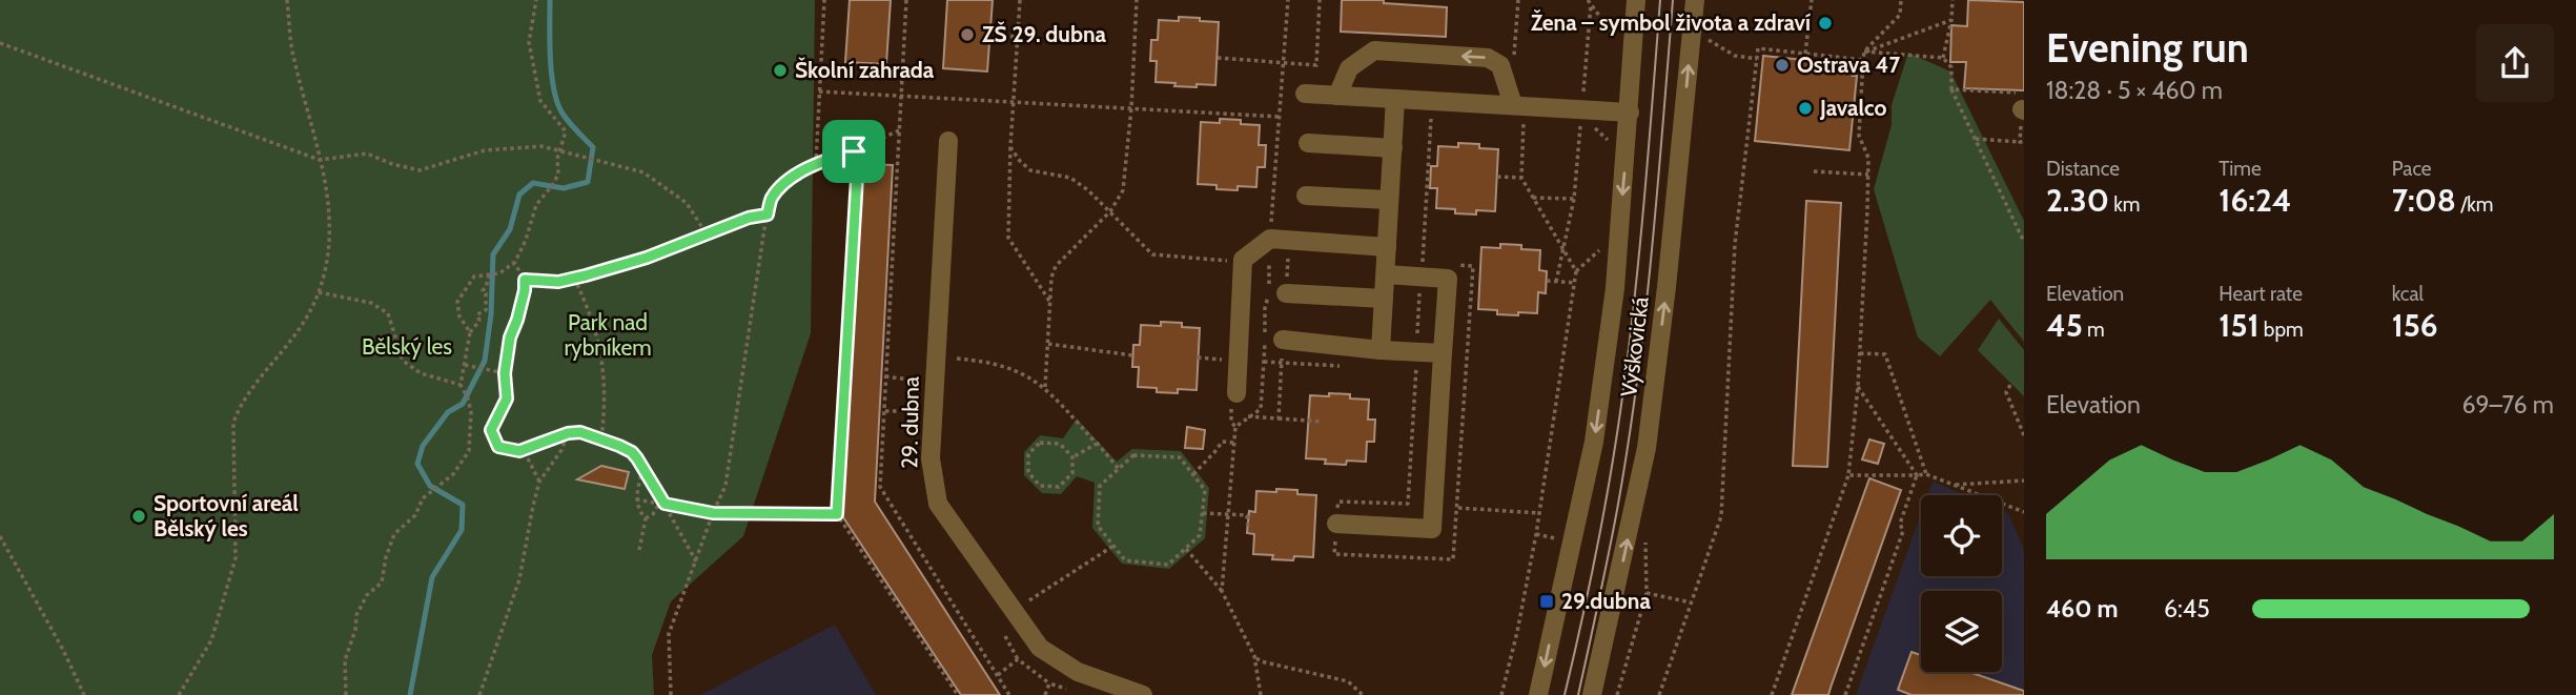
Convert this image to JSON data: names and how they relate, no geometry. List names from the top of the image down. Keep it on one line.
{"streets":{"street":["Výškovická","29. dubna"]},"parks":["Park nad rybníkem","Bělský les"],"places":{"other":["Žena – symbol života a zdraví","ZŠ 29. dubna","Ostrava 47","Školní zahrada","Javalco","Sportovní areál Bělský les"],"transit":["29.dubna"]},"page":{"heading":["Evening run","18:28 · 5 × 460 m"],"stats":[["Distance","2.30 km"],["Time","16:24"],["Pace","7:08 /km"],["Elevation","45 m"],["Heart rate","151 bpm"],["kcal","156"]],"chart":["Elevation","69–76 m"],"list":[{"name":"460 m","note":"6:45"}]}}
